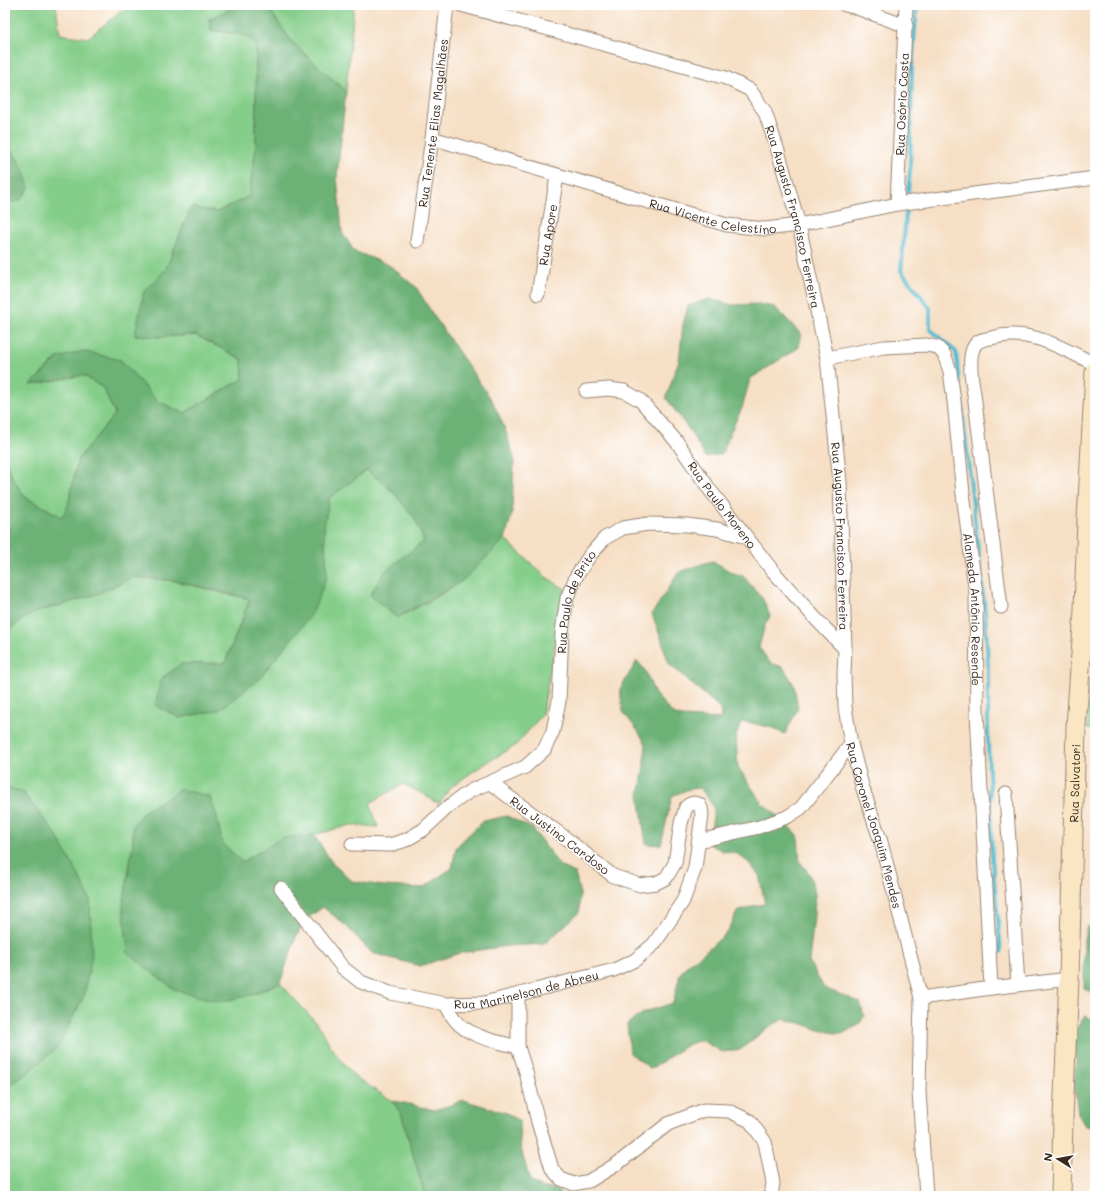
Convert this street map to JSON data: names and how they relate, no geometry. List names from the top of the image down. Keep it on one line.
{"streets":{"street":["Rua Osório Costa","Rua Tenente Elias Magalhães","Rua Vicente Celestino","Rua Augusto Francisco Ferreira","Rua Apore","Rua Paulo Moreno","Rua Paulo de Brito","Alameda Antônio Resende","Rua Salvatori","Rua Coronel Joaquim Mendes","Rua Justino Cardoso","Rua Marinelson de Abreu"]},"crossings":[["Rua Osório Costa","Rua Vicente Celestino"],["Rua Tenente Elias Magalhães","Rua Vicente Celestino"],["Rua Vicente Celestino","Rua Augusto Francisco Ferreira"],["Rua Vicente Celestino","Rua Apore"],["Rua Augusto Francisco Ferreira","Rua Paulo Moreno"],["Rua Augusto Francisco Ferreira","Alameda Antônio Resende"],["Rua Augusto Francisco Ferreira","Rua Coronel Joaquim Mendes"],["Rua Paulo Moreno","Rua Paulo de Brito"],["Rua Paulo Moreno","Rua Coronel Joaquim Mendes"],["Rua Paulo de Brito","Rua Justino Cardoso"],["Rua Justino Cardoso","Rua Marinelson de Abreu"]],"north":"left"}
